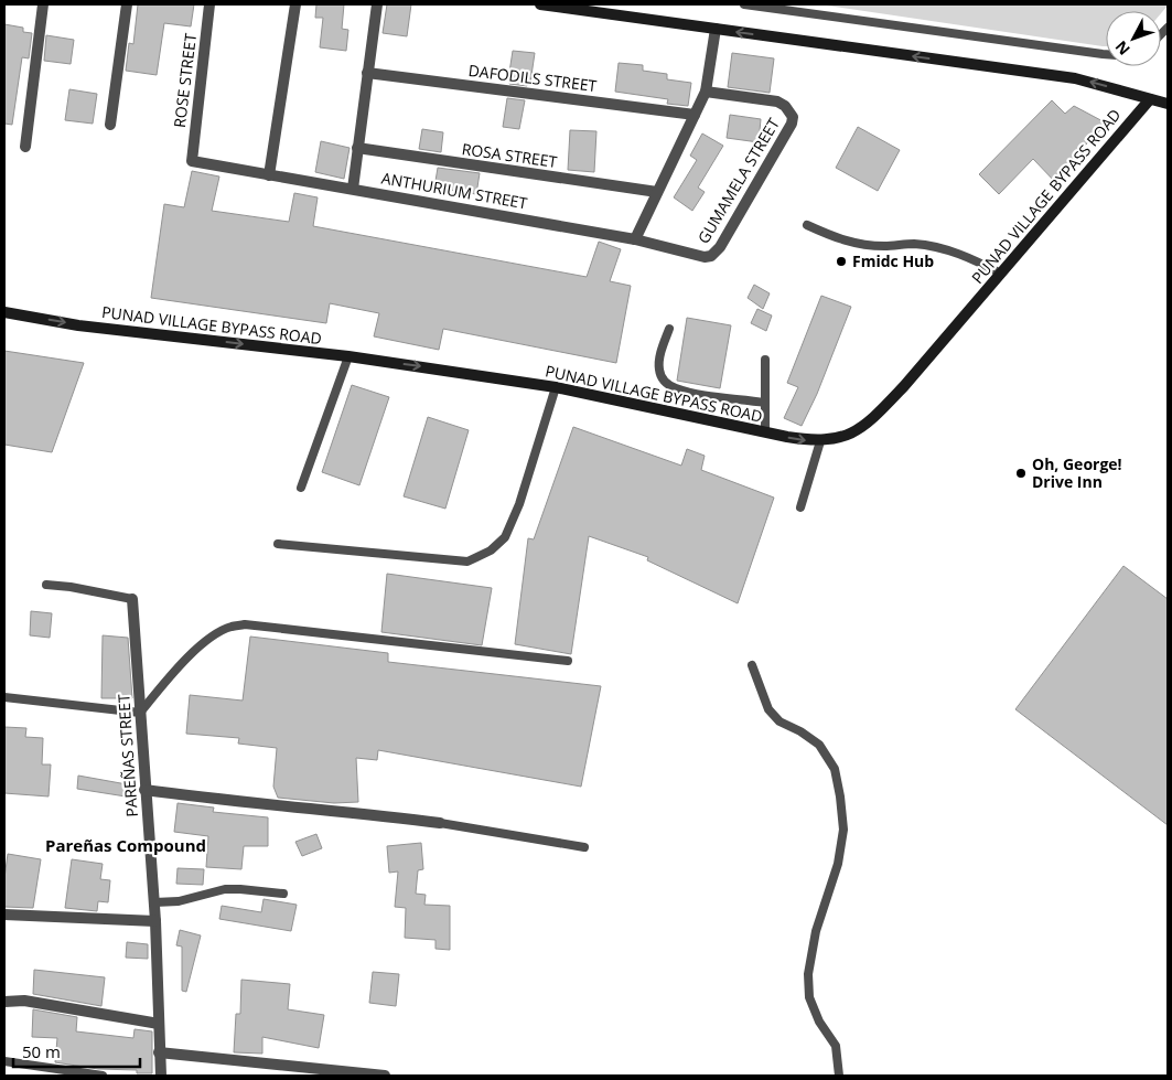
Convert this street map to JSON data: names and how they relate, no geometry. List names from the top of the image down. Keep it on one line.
{"streets":{"main road":["PUNAD VILLAGE BYPASS ROAD"],"street":["DAFODILS STREET","ROSE STREET","ROSA STREET","GUMAMELA STREET","ANTHURIUM STREET","PAREÑAS STREET"]},"crossings":[["ROSE STREET","ANTHURIUM STREET"],["GUMAMELA STREET","ANTHURIUM STREET"]],"districts":["Pareñas Compound"],"places":["Fmidc Hub","Oh, George! Drive Inn"],"scale_bar":"50 m","north":"bottom left"}
